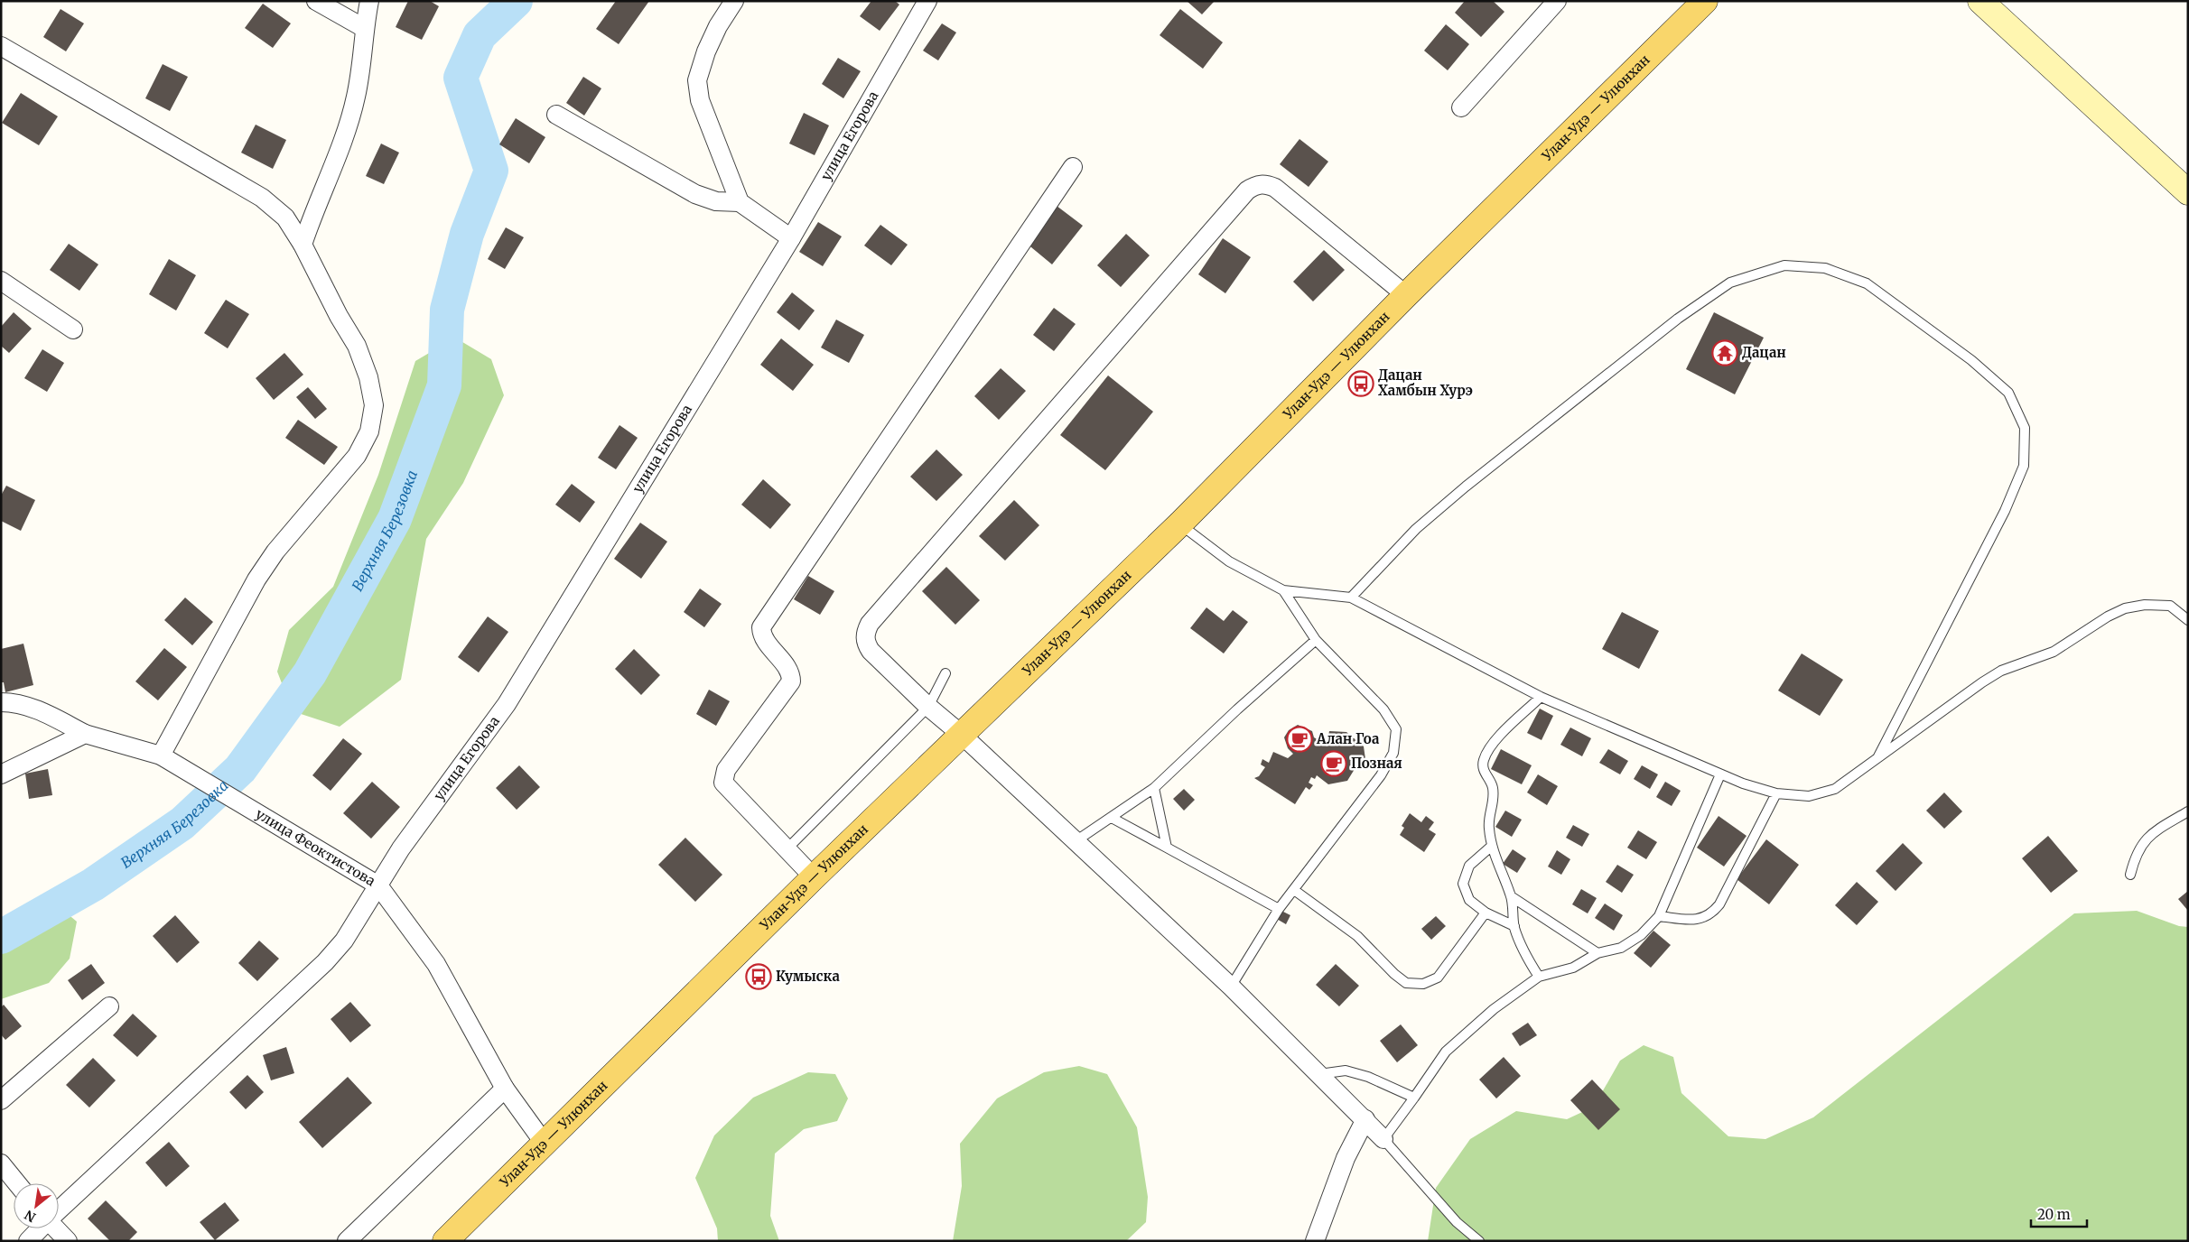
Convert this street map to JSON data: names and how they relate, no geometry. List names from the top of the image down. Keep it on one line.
{"streets":{"main road":["Улан-Удэ — Улюнхан"],"street":["улица Егорова","улица Феоктистова"]},"crossings":[["Улан-Удэ — Улюнхан","улица Феоктистова"],["улица Егорова","улица Феоктистова"]],"water":["Верхняя Березовка"],"places":{"temple":["Дацан"],"bus stop":["Дацан Хамбын Хурэ","Кумыска"],"cafe":["Алан Гоа","Позная"]},"scale_bar":"20 m","north":"bottom left"}
